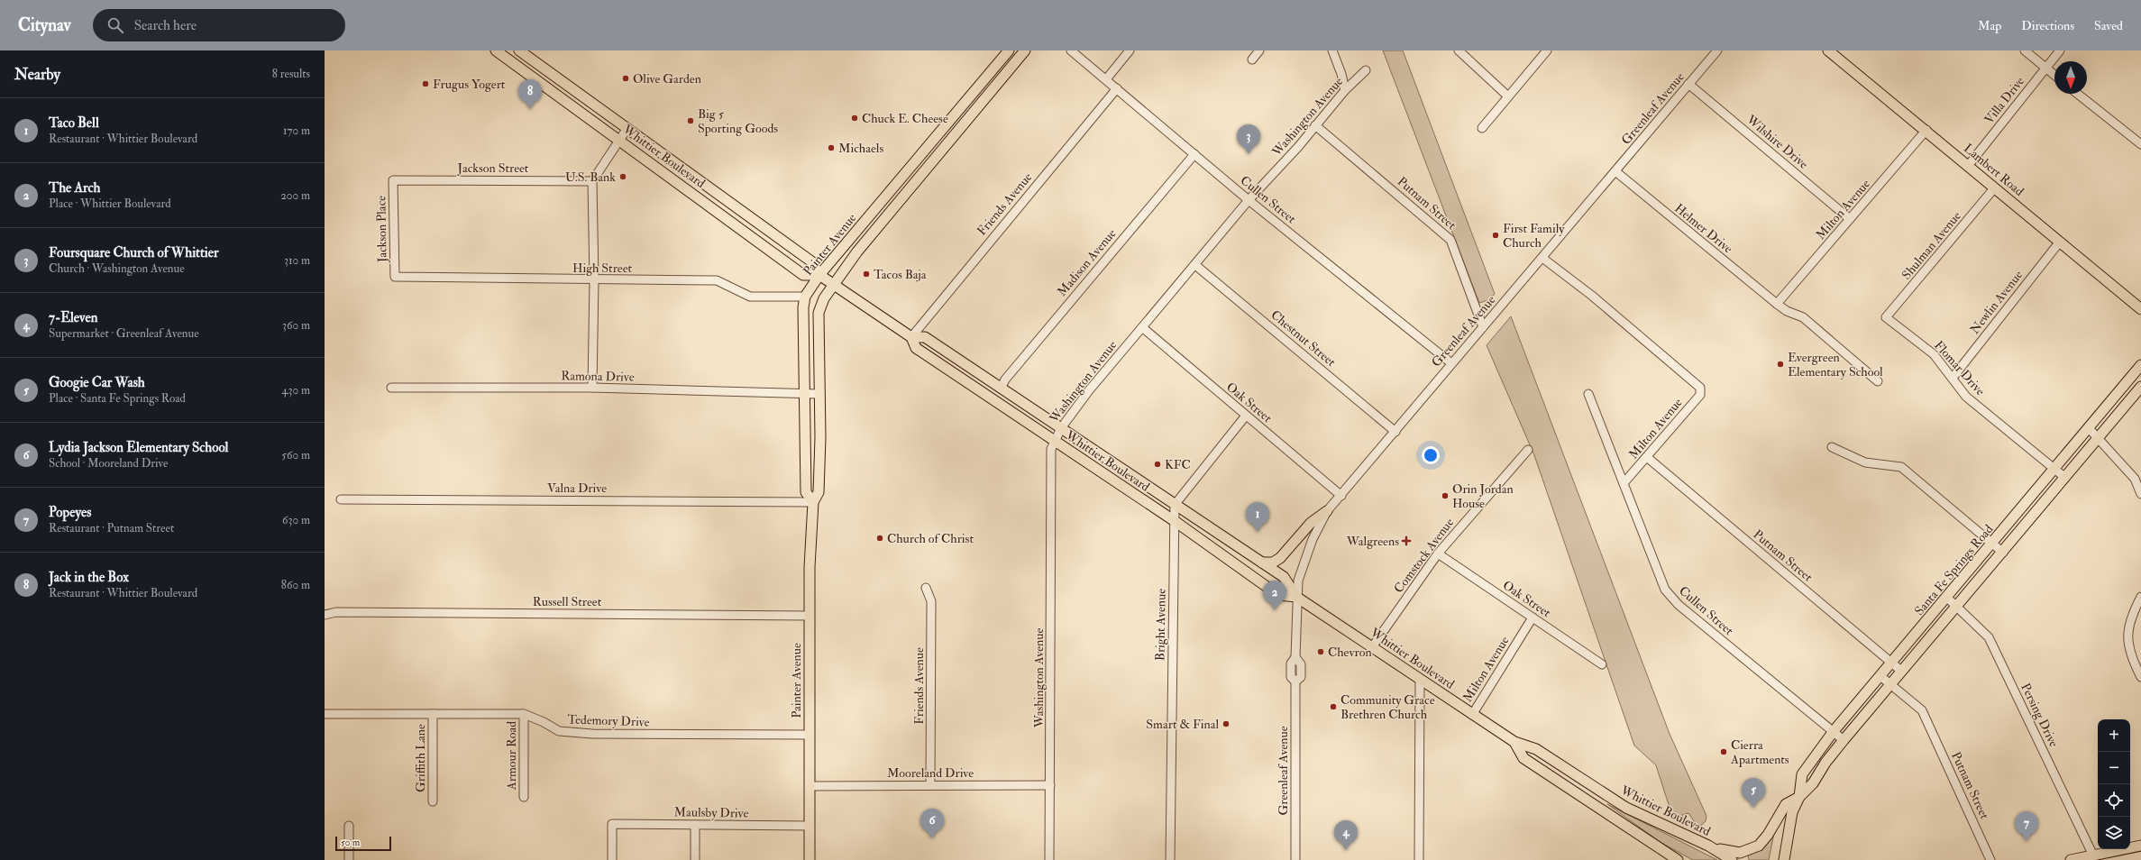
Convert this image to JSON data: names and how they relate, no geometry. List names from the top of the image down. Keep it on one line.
{"streets":{"main road":["Whittier Boulevard","Lambert Road","Painter Avenue","Santa Fe Springs Road"],"street":["Villa Drive","Greenleaf Avenue","Washington Avenue","Wilshire Drive","Jackson Street","Cullen Street","Putnam Street","Friends Avenue","Milton Avenue","Helmer Drive","Jackson Place","Shulman Avenue","Madison Avenue","High Street","Newlin Avenue","Chestnut Street","Flomar Drive","Ramona Drive","Oak Street","Valna Drive","Comstock Avenue","Russell Street","Bright Avenue","Persing Drive","Tedemory Drive","Armour Road","Griffith Lane","Mooreland Drive","Maulsby Drive"]},"crossings":[["Villa Drive","Lambert Road"],["Greenleaf Avenue","Wilshire Drive"],["Greenleaf Avenue","Whittier Boulevard"],["Greenleaf Avenue","Cullen Street"],["Greenleaf Avenue","Putnam Street"],["Greenleaf Avenue","Milton Avenue"],["Greenleaf Avenue","Helmer Drive"],["Greenleaf Avenue","Chestnut Street"],["Greenleaf Avenue","Oak Street"],["Washington Avenue","Whittier Boulevard"],["Washington Avenue","Cullen Street"],["Washington Avenue","Putnam Street"],["Washington Avenue","Chestnut Street"],["Washington Avenue","Oak Street"],["Washington Avenue","Mooreland Drive"],["Wilshire Drive","Milton Avenue"],["Whittier Boulevard","Friends Avenue"],["Whittier Boulevard","Milton Avenue"],["Whittier Boulevard","Painter Avenue"],["Whittier Boulevard","Madison Avenue"],["Whittier Boulevard","Comstock Avenue"],["Whittier Boulevard","Bright Avenue"],["Jackson Street","Jackson Place"],["Lambert Road","Milton Avenue"],["Lambert Road","Shulman Avenue"],["Lambert Road","Newlin Avenue"],["Cullen Street","Friends Avenue"],["Cullen Street","Milton Avenue"],["Cullen Street","Madison Avenue"],["Cullen Street","Santa Fe Springs Road"],["Putnam Street","Milton Avenue"],["Putnam Street","Santa Fe Springs Road"],["Friends Avenue","Mooreland Drive"],["Milton Avenue","Helmer Drive"],["Milton Avenue","Oak Street"],["Jackson Place","High Street"],["Painter Avenue","High Street"],["Painter Avenue","Ramona Drive"],["Painter Avenue","Valna Drive"],["Painter Avenue","Russell Street"],["Painter Avenue","Tedemory Drive"],["Painter Avenue","Mooreland Drive"],["Painter Avenue","Maulsby Drive"],["Shulman Avenue","Flomar Drive"],["Newlin Avenue","Flomar Drive"],["Flomar Drive","Santa Fe Springs Road"],["Oak Street","Comstock Avenue"],["Santa Fe Springs Road","Persing Drive"],["Tedemory Drive","Armour Road"],["Tedemory Drive","Griffith Lane"]],"places":{"other":["Olive Garden","Frugus Yogert","Chuck E. Cheese","Big 5 Sporting Goods","Michaels","U.S. Bank","First Family Church","Tacos Baja","Evergreen Elementary School","KFC","Orin Jordan House","Church of Christ","Chevron","Community Grace Brethren Church","Smart & Final","Cierra Apartments"],"health":["Walgreens"]},"scale_bar":"50 m","north":"bottom","page":{"header":"Citynav","search":"Search here","nav":["Map","Directions","Saved"],"heading":["Nearby","8 results"],"pins":["8","3","1","2","5","6","7","4"],"list":[{"mark":"1","name":"Taco Bell","note":"Restaurant · Whittier Boulevard","value":"170 m"},{"mark":"2","name":"The Arch","note":"Place · Whittier Boulevard","value":"200 m"},{"mark":"3","name":"Foursquare Church of Whittier","note":"Church · Washington Avenue","value":"310 m"},{"mark":"4","name":"7-Eleven","note":"Supermarket · Greenleaf Avenue","value":"360 m"},{"mark":"5","name":"Googie Car Wash","note":"Place · Santa Fe Springs Road","value":"430 m"},{"mark":"6","name":"Lydia Jackson Elementary School","note":"School · Mooreland Drive","value":"560 m"},{"mark":"7","name":"Popeyes","note":"Restaurant · Putnam Street","value":"630 m"},{"mark":"8","name":"Jack in the Box","note":"Restaurant · Whittier Boulevard","value":"860 m"}],"map_buttons":["+","−"],"scale":"50 m"}}
